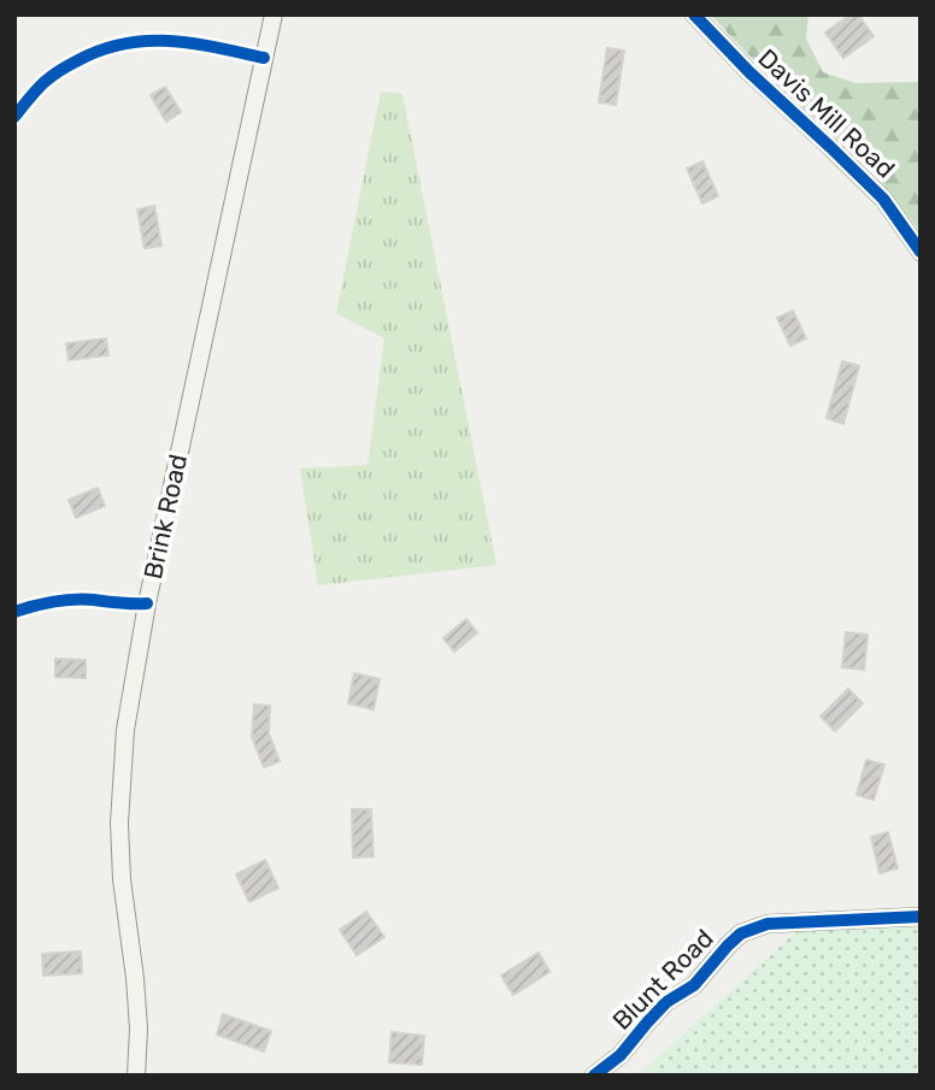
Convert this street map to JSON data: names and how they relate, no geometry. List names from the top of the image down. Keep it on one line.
{"streets":{"main road":["Davis Mill Road","Brink Road","Blunt Road"]}}
